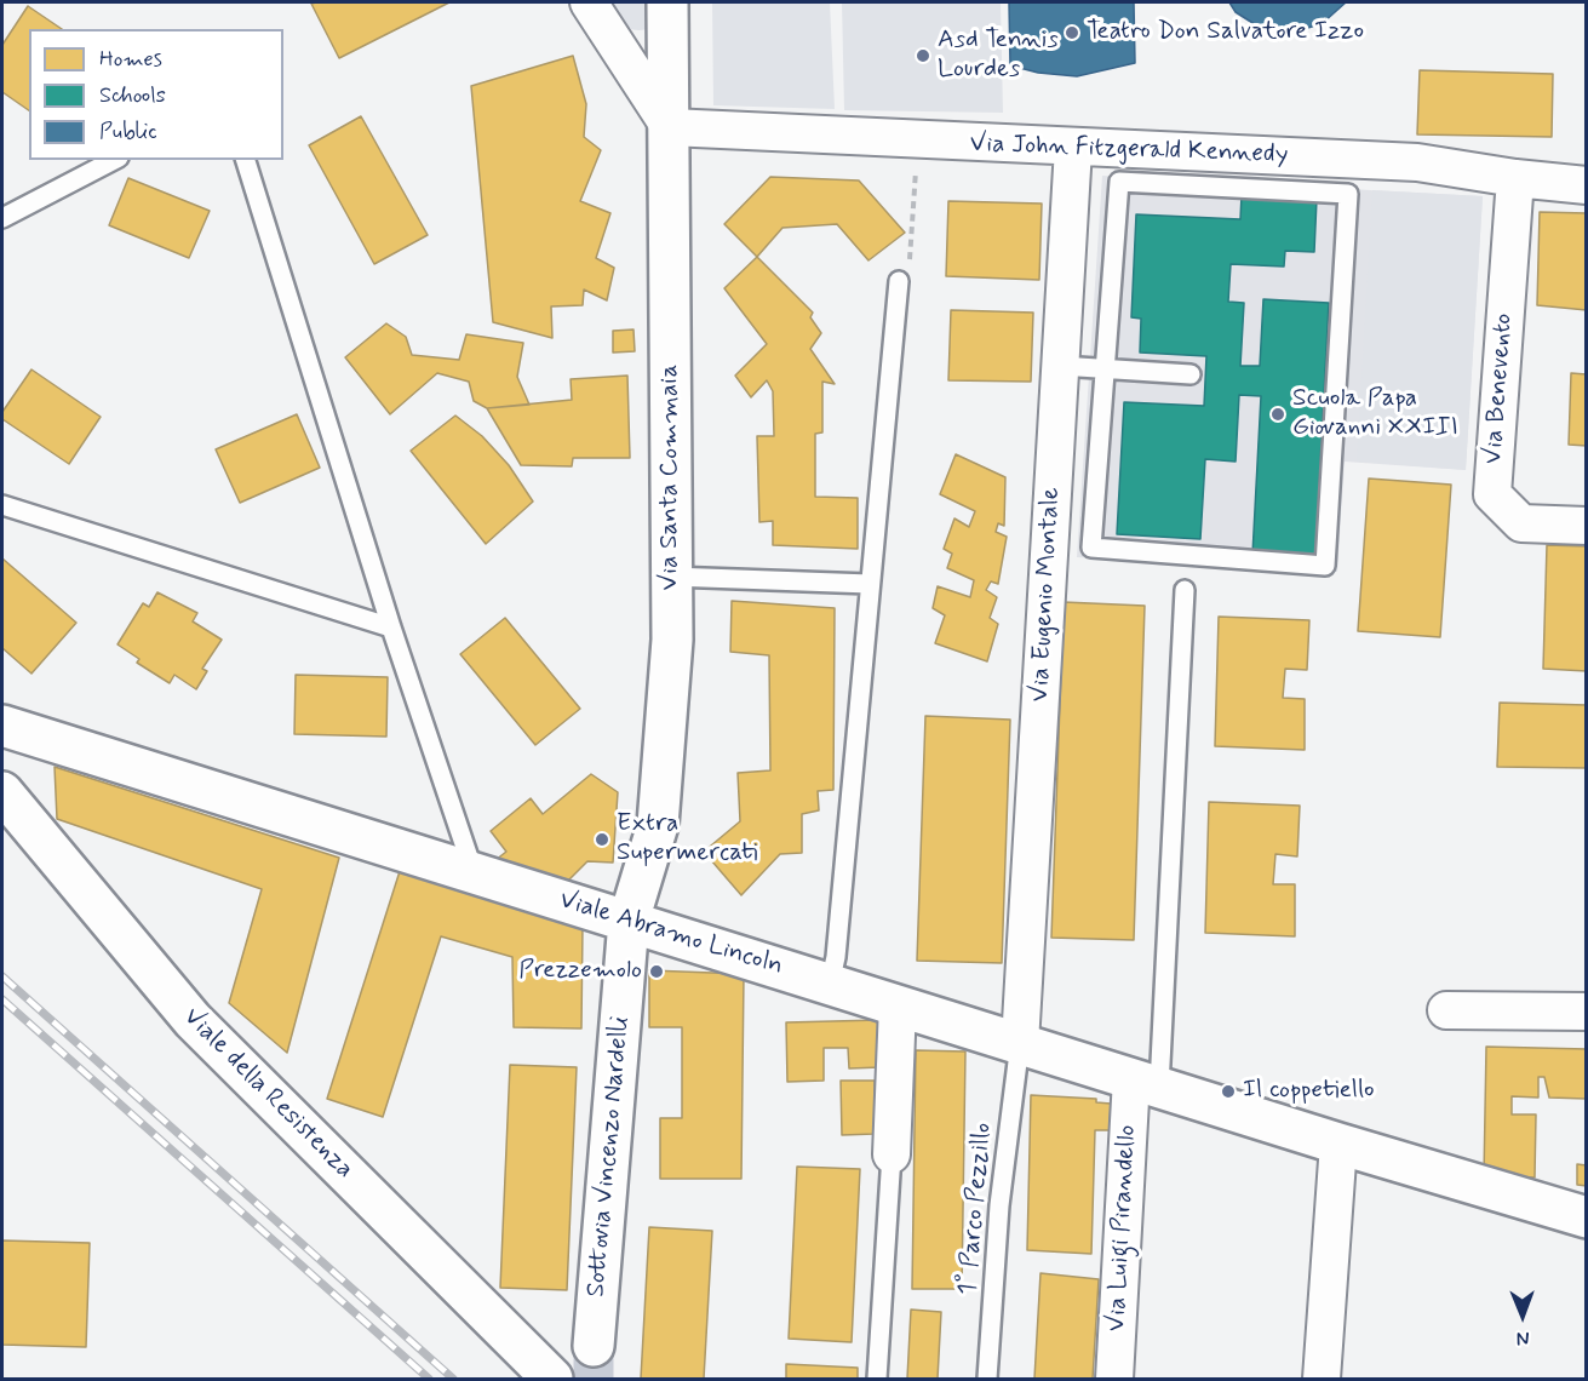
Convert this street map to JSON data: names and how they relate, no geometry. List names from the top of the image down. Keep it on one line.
{"streets":{"street":["Via John Fitzgerald Kennedy","Via Benevento","Via Santa Commaia","Via Eugenio Montale","Viale Abramo Lincoln","Viale della Resistenza","Sottovia Vincenzo Nardelli","Via Luigi Pirandello"],"lane":["1° Parco Pezzillo"]},"crossings":[["Via John Fitzgerald Kennedy","Via Benevento"],["Via John Fitzgerald Kennedy","Via Santa Commaia"],["Via John Fitzgerald Kennedy","Via Eugenio Montale"],["Via Santa Commaia","Viale Abramo Lincoln"],["Via Santa Commaia","Sottovia Vincenzo Nardelli"],["Via Eugenio Montale","Viale Abramo Lincoln"],["Via Eugenio Montale","1° Parco Pezzillo"],["Viale Abramo Lincoln","Sottovia Vincenzo Nardelli"],["Viale Abramo Lincoln","1° Parco Pezzillo"],["Viale Abramo Lincoln","Via Luigi Pirandello"]],"places":["Teatro Don Salvatore Izzo","Asd Tennis Lourdes","Scuola Papa Giovanni XXIII","Extra Supermercati","Prezzemolo","Il coppetiello"],"legend":["Homes","Schools","Public"],"north":"bottom"}
